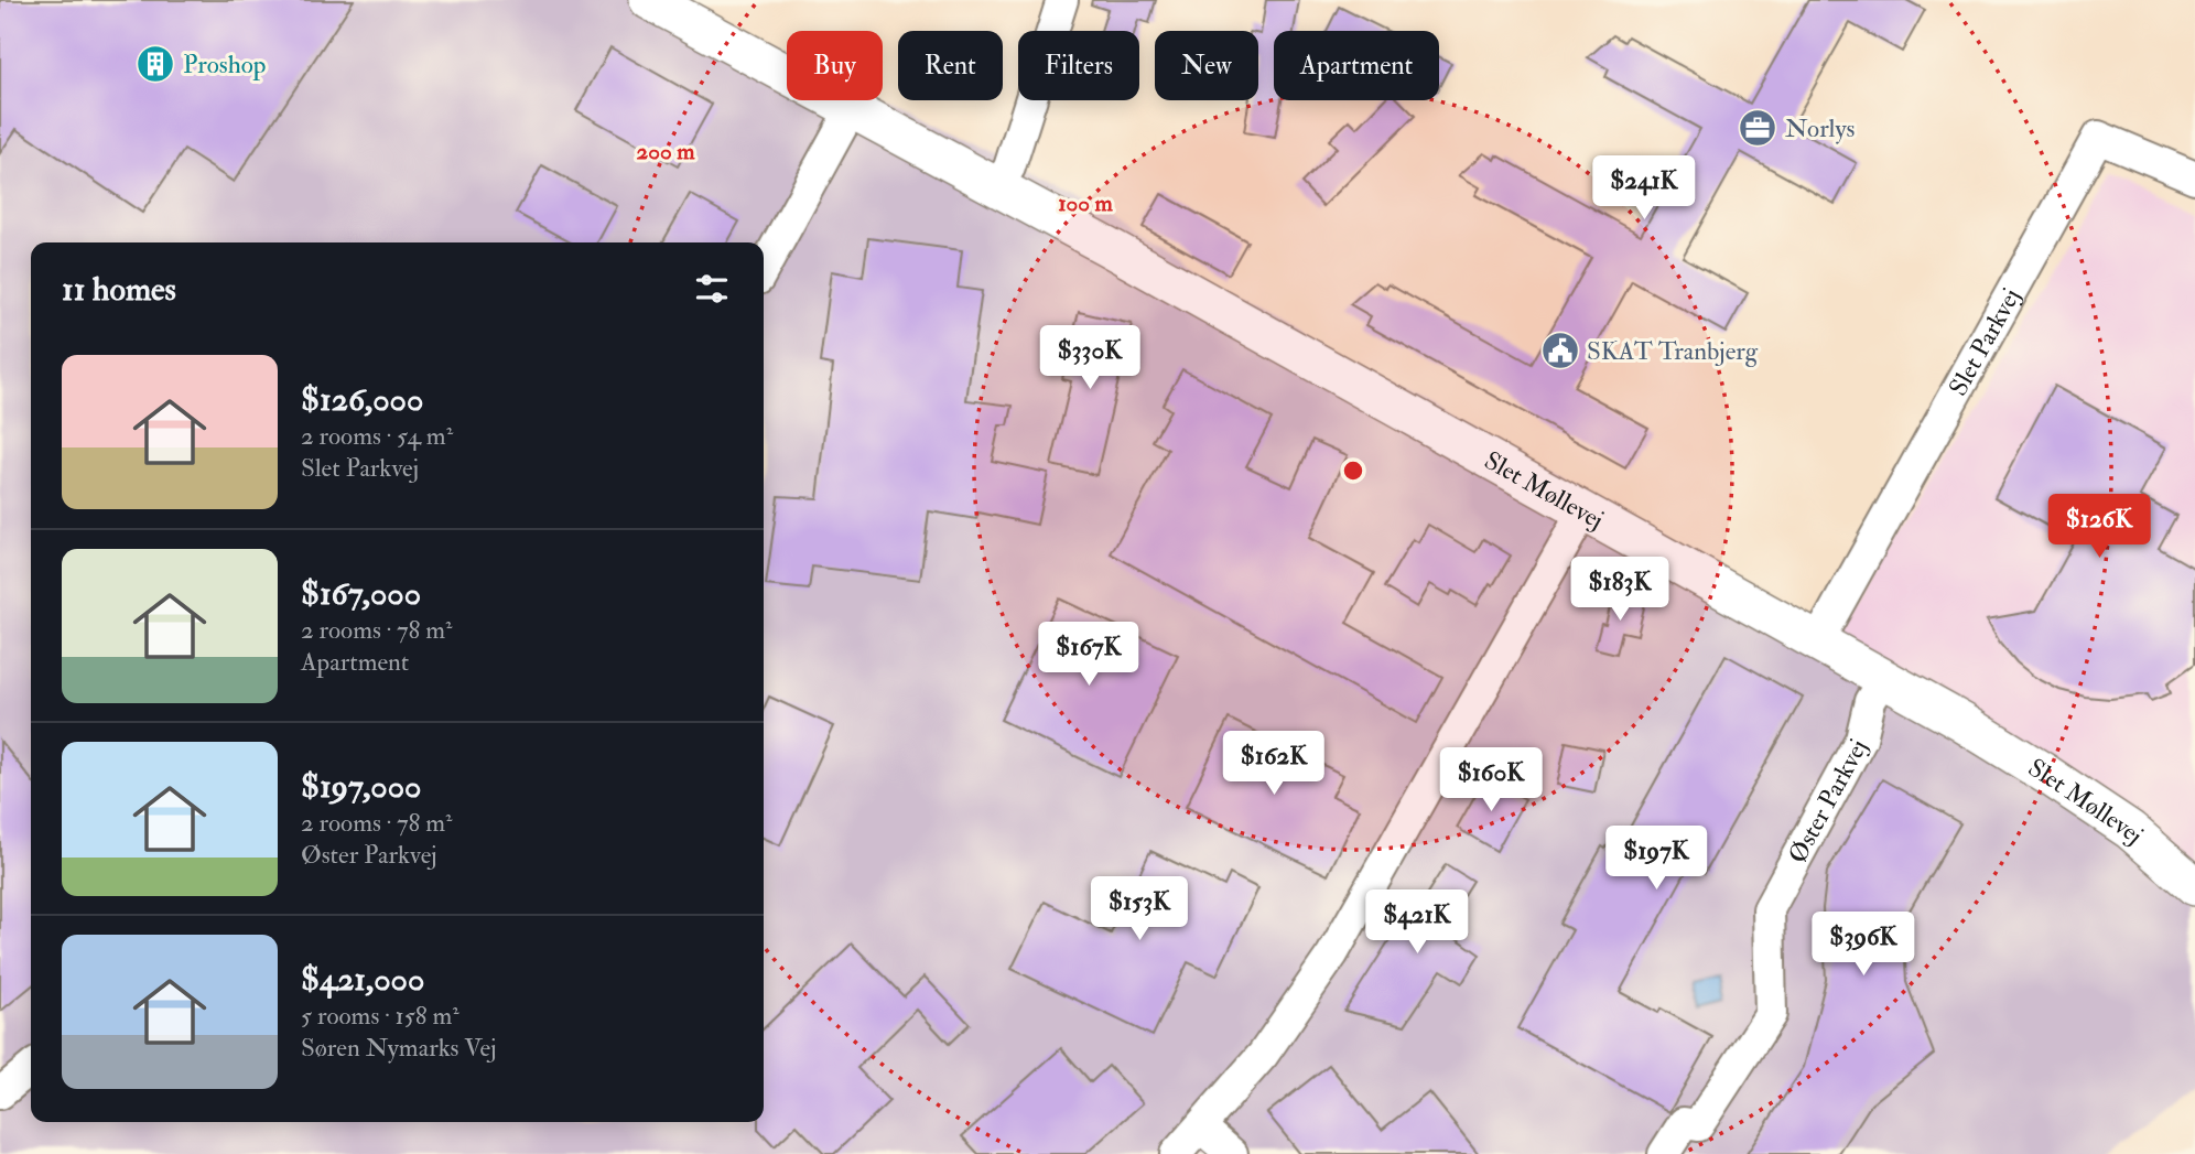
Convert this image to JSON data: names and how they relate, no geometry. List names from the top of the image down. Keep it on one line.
{"streets":{"street":["Slet Parkvej","Slet Møllevej","Øster Parkvej"]},"crossings":[["Slet Parkvej","Slet Møllevej"],["Slet Møllevej","Øster Parkvej"]],"places":{"building":["Proshop"],"office":["Norlys"],"public building":["SKAT Tranbjerg"]},"page":{"chip":["Buy","Rent","Filters","New","Apartment"],"price":["$241K","$330K","$126K","$183K","$167K","$162K","$160K","$197K","$153K","$421K","$396K"],"heading":"11 homes","list":[{"name":"$126,000","note":"2 rooms · 54 m² · Slet Parkvej"},{"name":"$167,000","note":"2 rooms · 78 m² · Apartment"},{"name":"$197,000","note":"2 rooms · 78 m² · Øster Parkvej"},{"name":"$421,000","note":"5 rooms · 158 m² · Søren Nymarks Vej"}]},"rings":["200 m","100 m"]}
